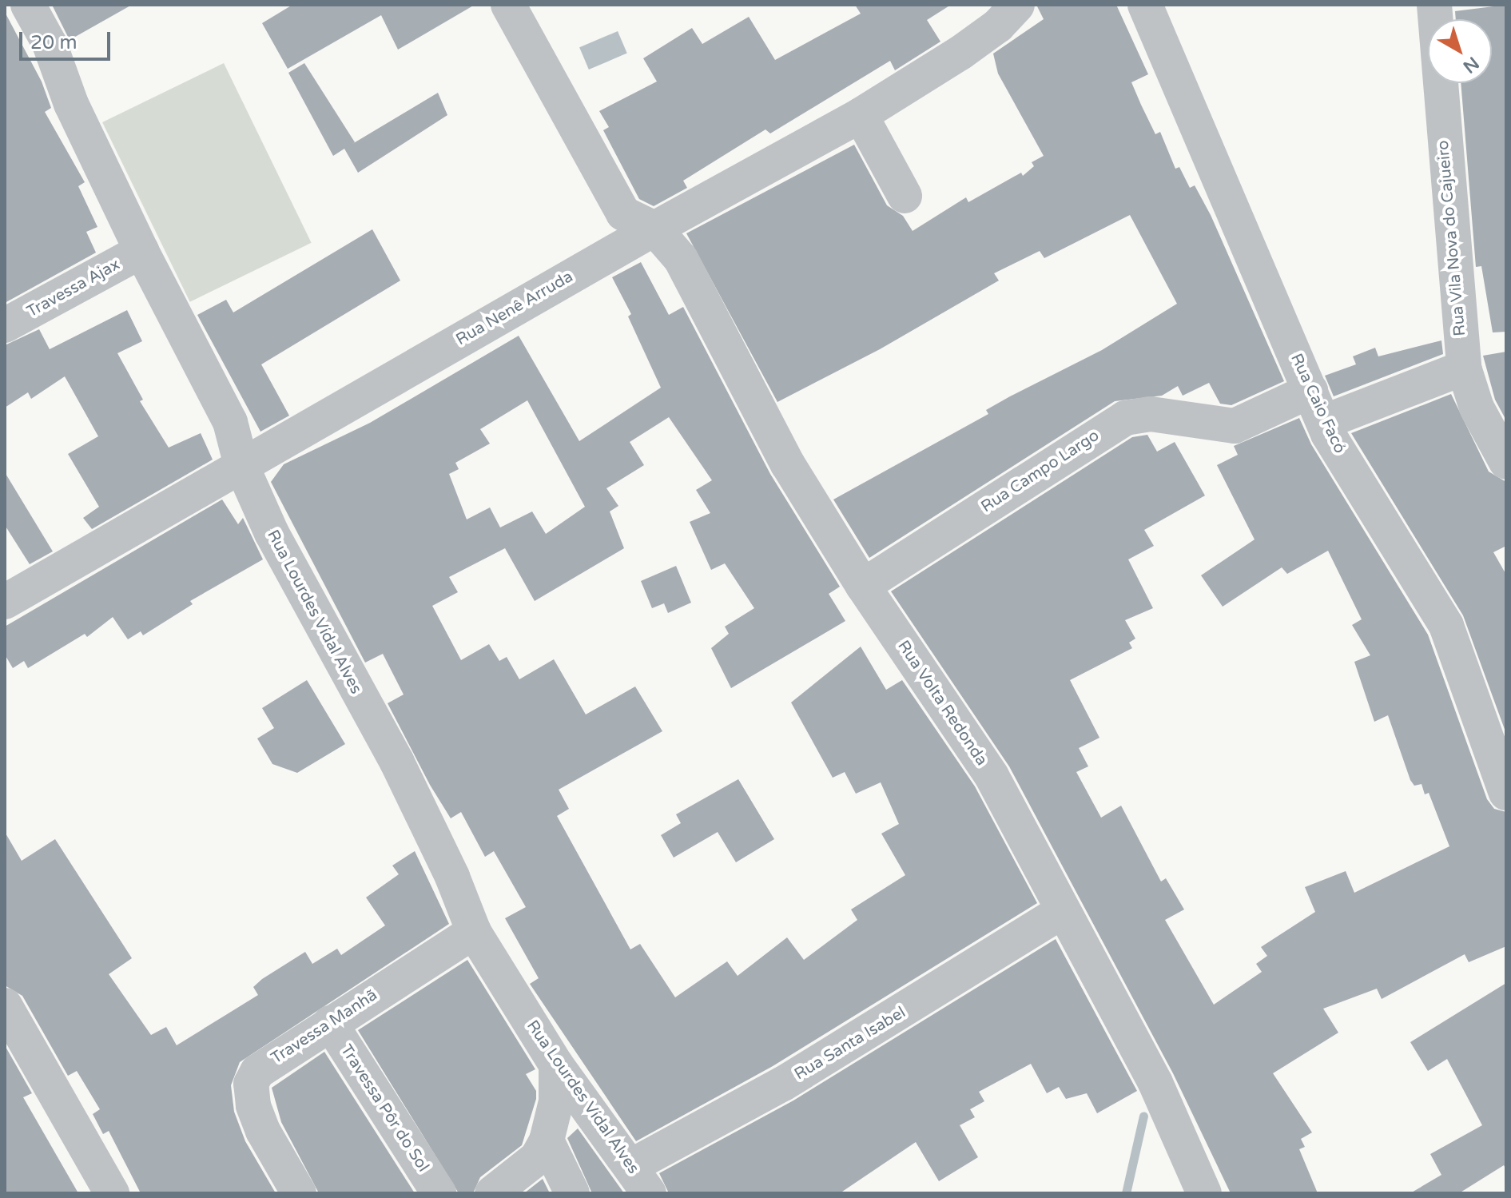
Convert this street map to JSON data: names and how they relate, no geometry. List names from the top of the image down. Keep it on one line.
{"streets":{"street":["Rua Vila Nova do Cajueiro","Travessa Ajax","Rua Nenê Arruda","Rua Caio Facó","Rua Campo Largo","Rua Lourdes Vídal Alves","Rua Volta Redonda","Travessa Manhã","Rua Santa Isabel","Travessa Pôr do Sol"]},"crossings":[["Travessa Ajax","Rua Lourdes Vídal Alves"],["Rua Nenê Arruda","Rua Lourdes Vídal Alves"],["Rua Nenê Arruda","Rua Volta Redonda"],["Rua Caio Facó","Rua Campo Largo"],["Rua Campo Largo","Rua Volta Redonda"],["Rua Lourdes Vídal Alves","Travessa Manhã"],["Rua Lourdes Vídal Alves","Rua Santa Isabel"],["Rua Volta Redonda","Rua Santa Isabel"],["Travessa Manhã","Travessa Pôr do Sol"]],"scale_bar":"20 m","north":"bottom right"}
